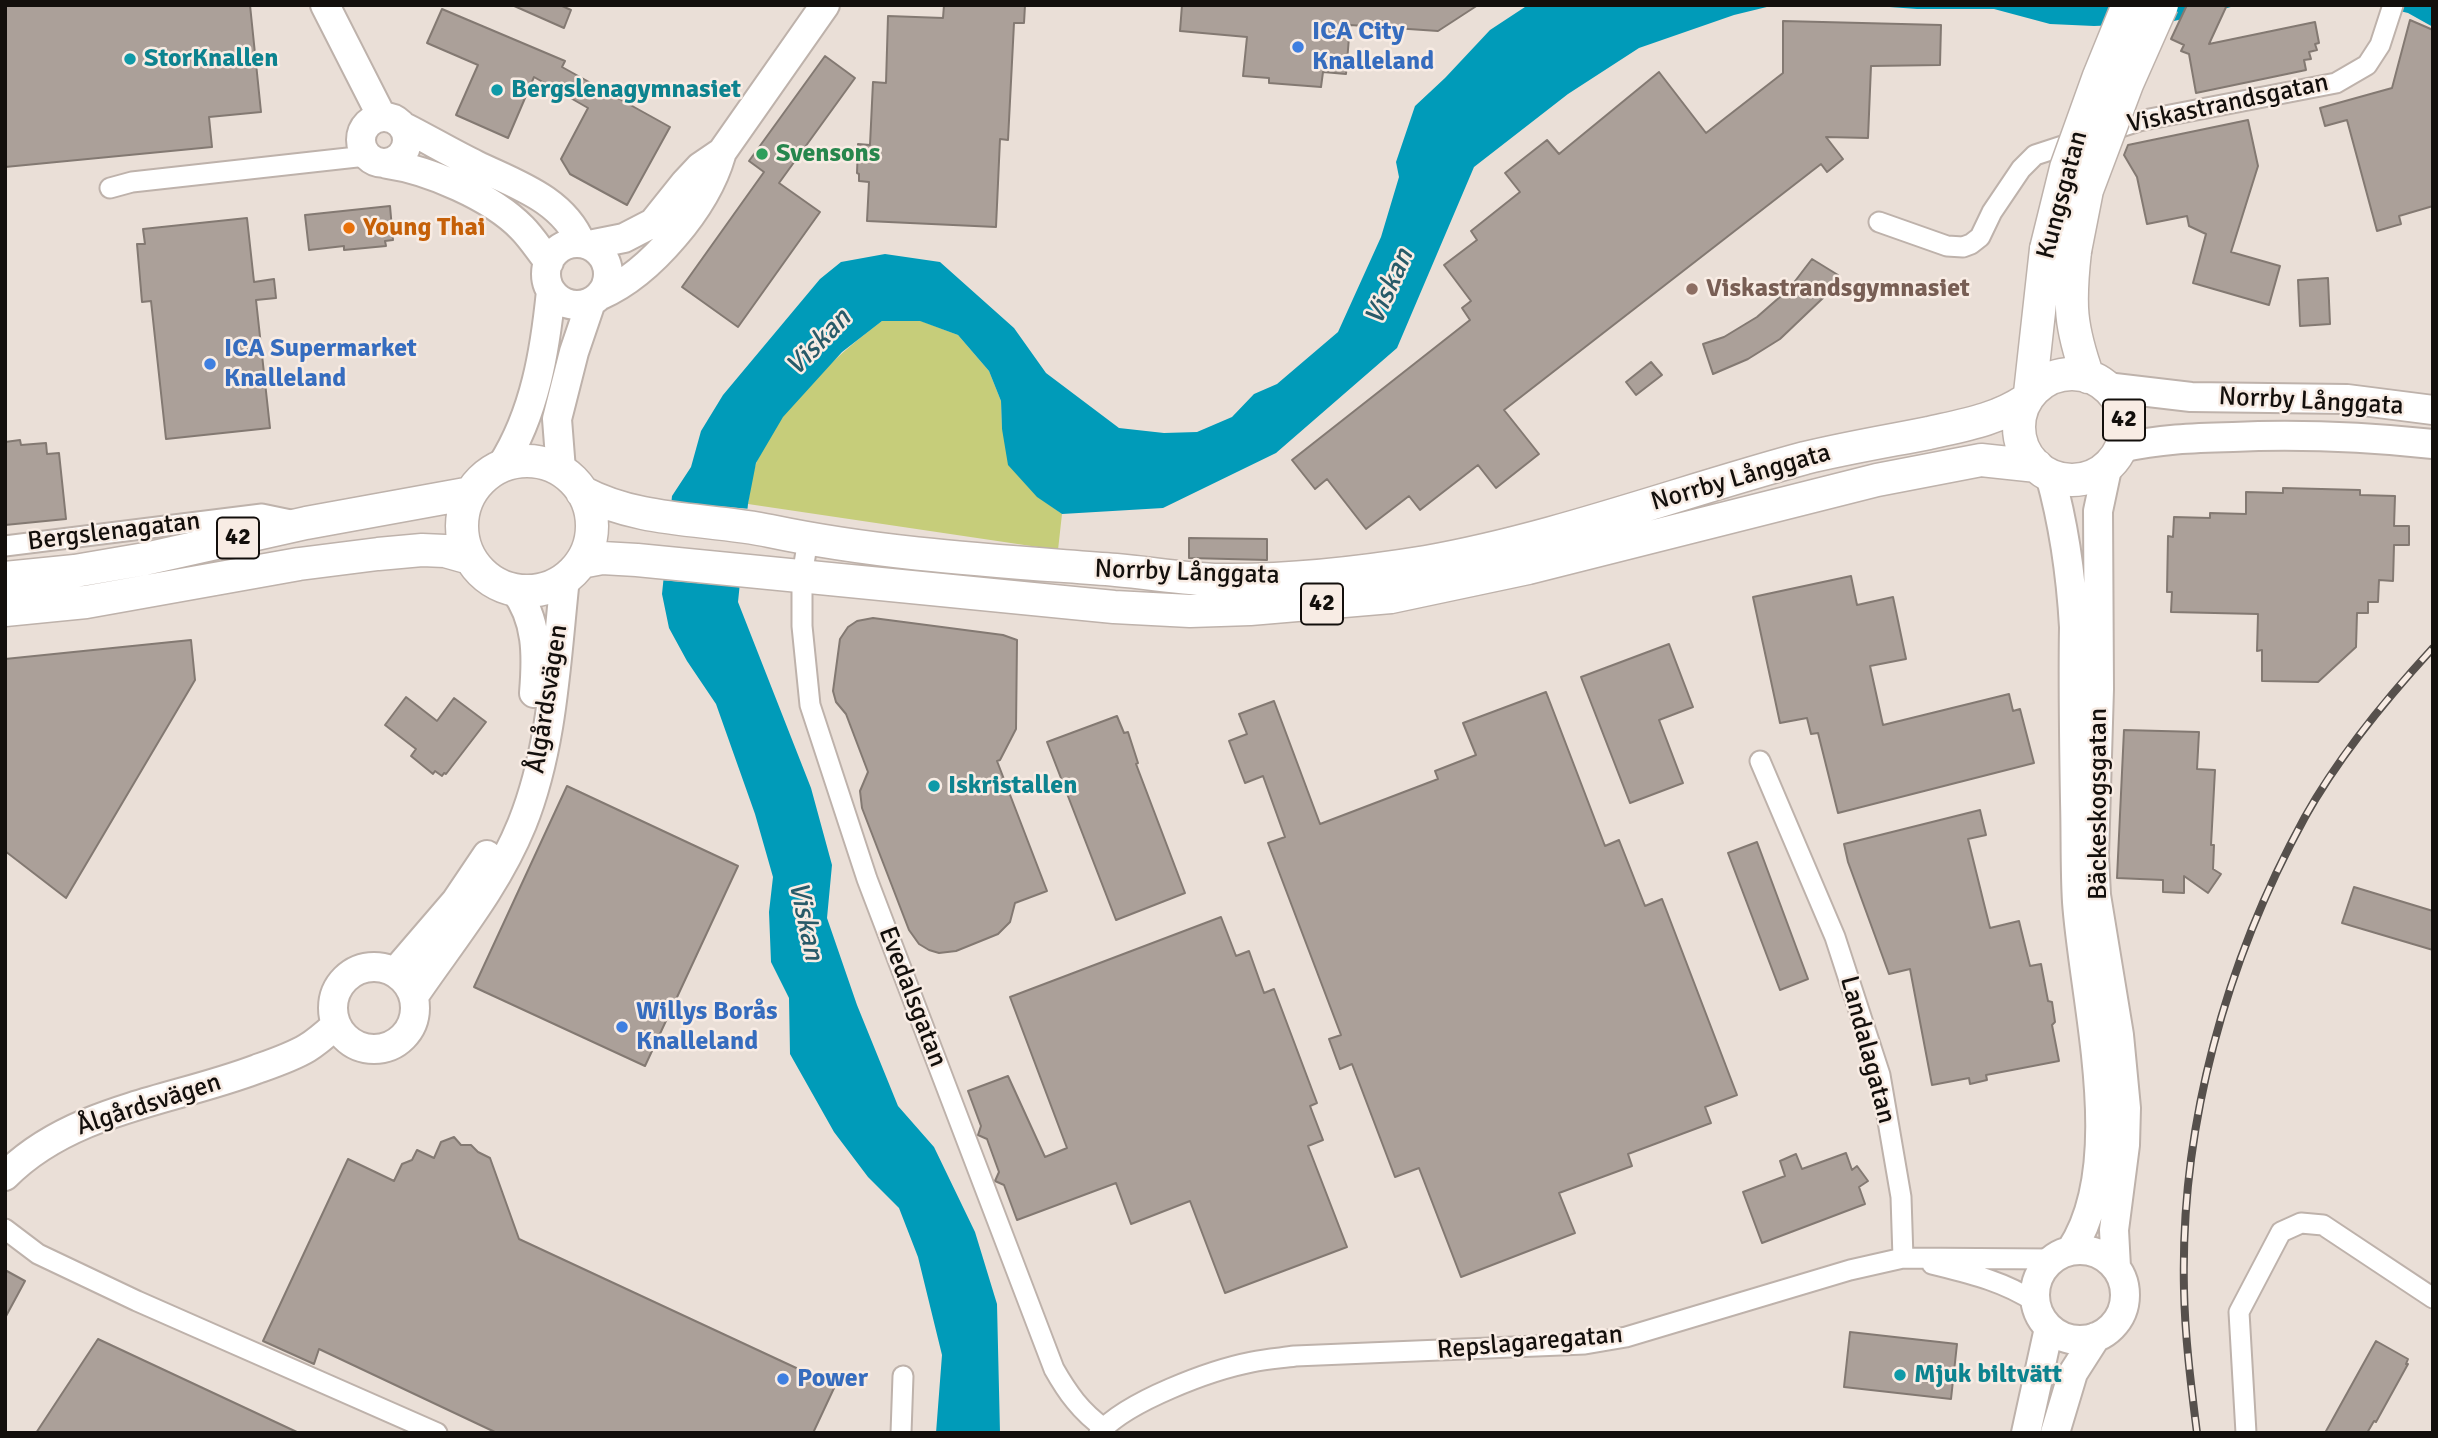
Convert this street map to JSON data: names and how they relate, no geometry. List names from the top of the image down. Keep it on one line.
{"streets":{"main road":["Kungsgatan","Norrby Långgata","42"],"street":["Viskastrandsgatan","Bergslenagatan","Ålgårdsvägen","Bäckeskogsgatan","Evedalsgatan","Landalagatan","Repslagaregatan"]},"crossings":[["Kungsgatan","Norrby Långgata"],["Kungsgatan","42"],["Kungsgatan","Bäckeskogsgatan"],["Norrby Långgata","42"],["Norrby Långgata","Ålgårdsvägen"],["Norrby Långgata","Bäckeskogsgatan"],["Norrby Långgata","Evedalsgatan"],["42","Bergslenagatan"],["42","Ålgårdsvägen"],["42","Bäckeskogsgatan"],["Bäckeskogsgatan","Repslagaregatan"],["Evedalsgatan","Repslagaregatan"],["Landalagatan","Repslagaregatan"]],"water":["Viskan"],"places":["ICA City Knalleland","StorKnallen","Bergslenagymnasiet","Svensons","Young Thai","Viskastrandsgymnasiet","ICA Supermarket Knalleland","Iskristallen","Willys Borås Knalleland","Mjuk biltvätt","Power"]}
